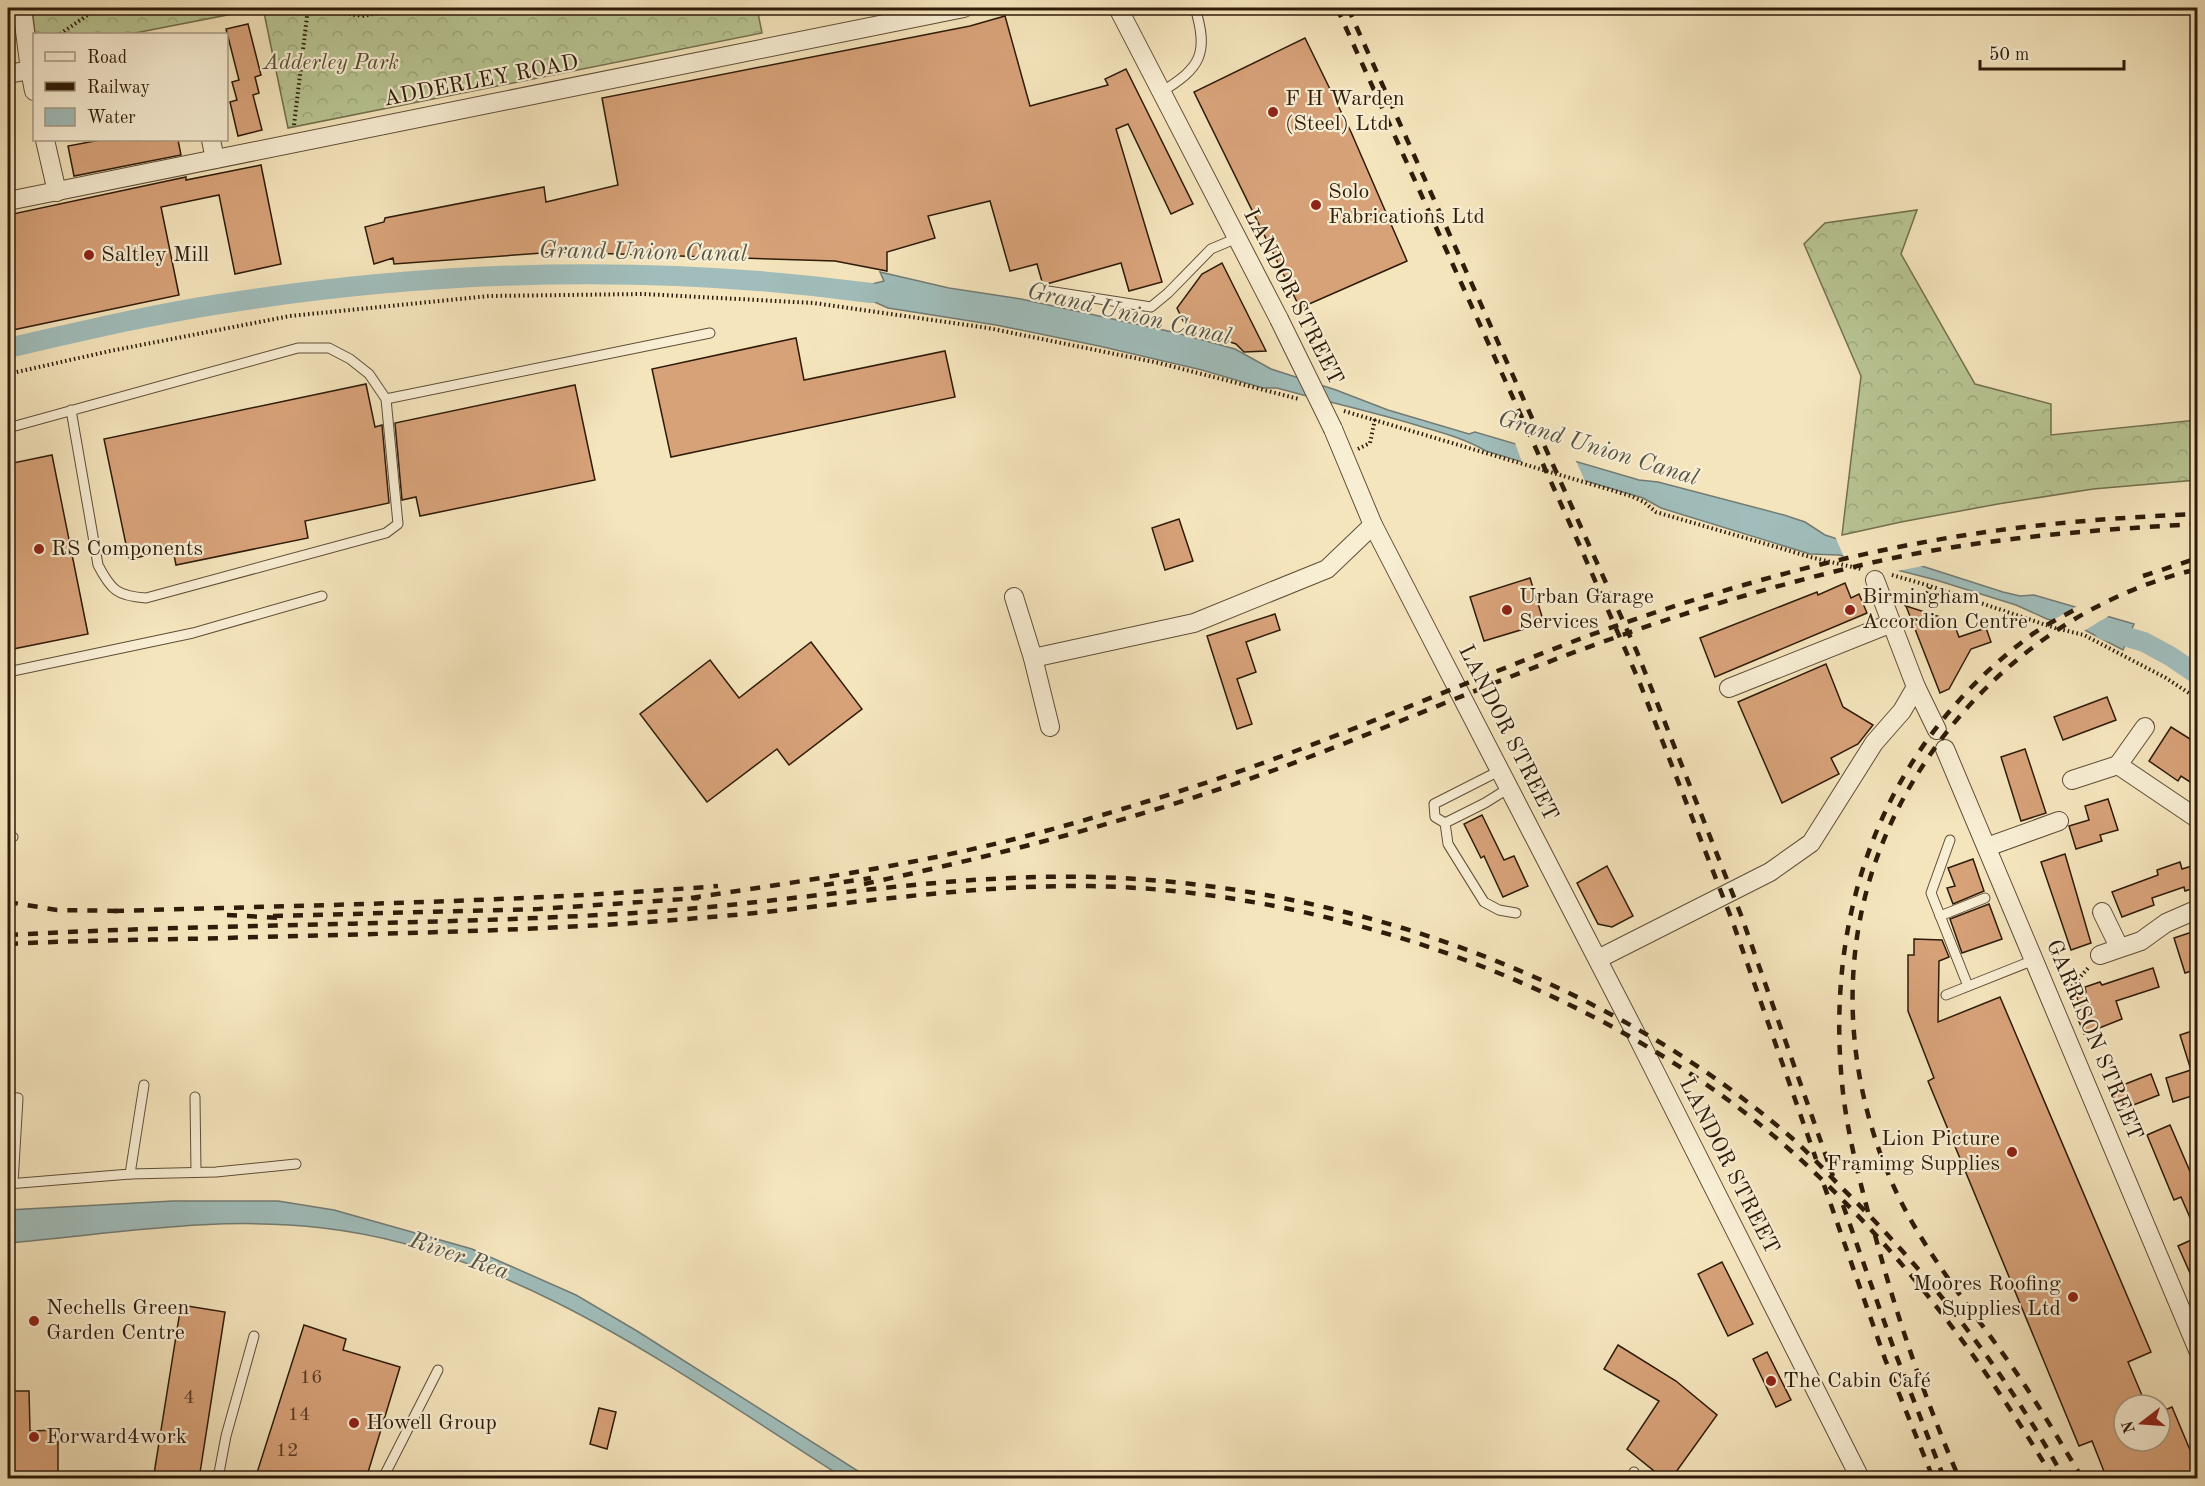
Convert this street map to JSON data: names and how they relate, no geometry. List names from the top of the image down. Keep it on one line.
{"streets":{"street":["ADDERLEY ROAD","LANDOR STREET","GARRISON STREET"]},"water":["Grand Union Canal","River Rea"],"parks":["Adderley Park"],"places":["F H Warden (Steel) Ltd","Solo Fabrications Ltd","Saltley Mill","RS Components","Urban Garage Services","Birmingham Accordion Centre","Lion Picture Framimg Supplies","Moores Roofing Supplies Ltd","Nechells Green Garden Centre","The Cabin Café","Howell Group","Forward4work"],"house_numbers":["16","4","14","12"],"legend":["Road","Railway","Water"],"scale_bar":"50 m","north":"left"}
